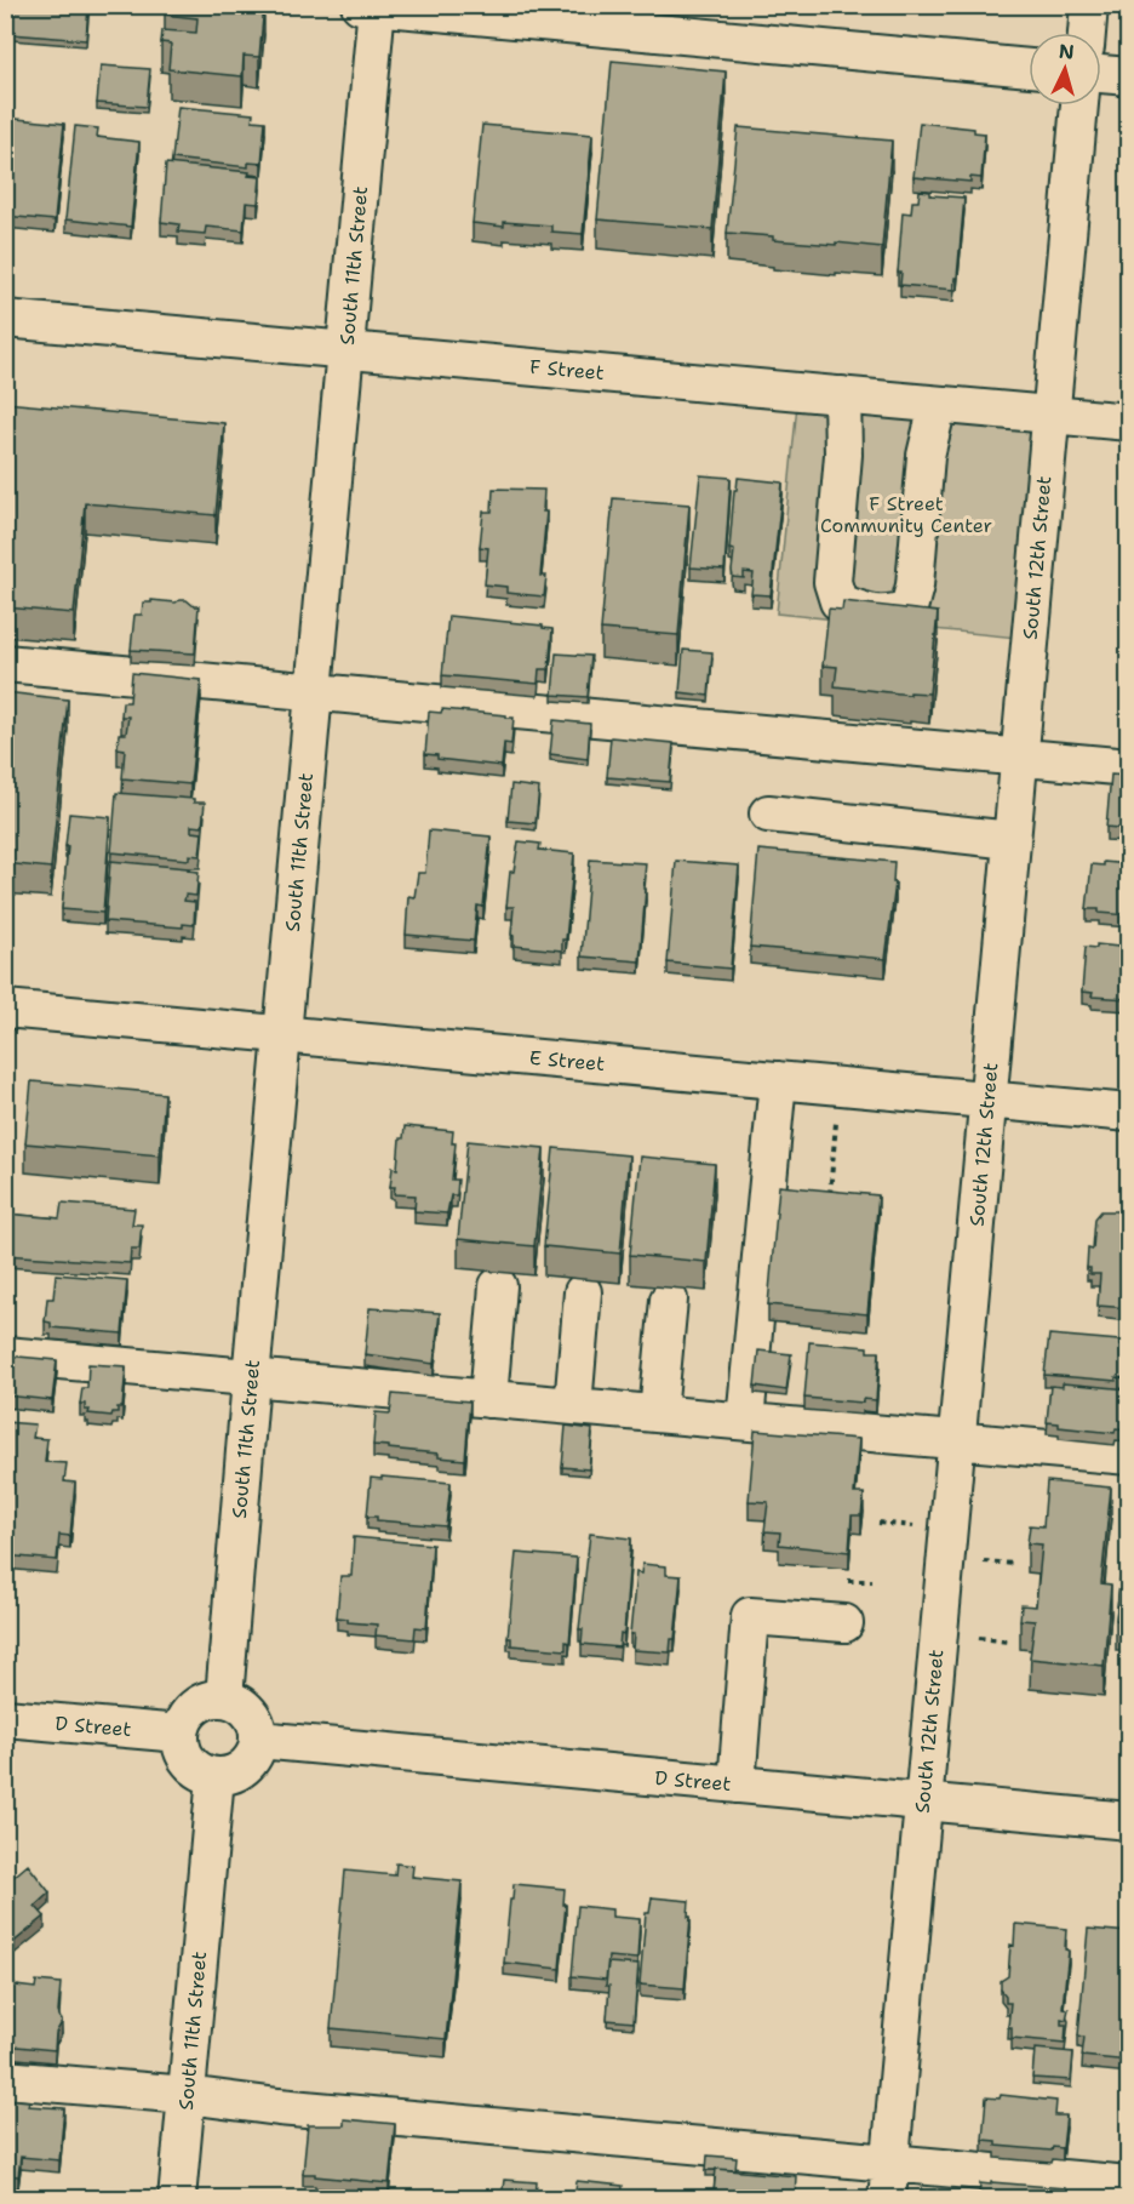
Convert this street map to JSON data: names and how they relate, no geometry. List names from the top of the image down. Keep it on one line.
{"streets":{"street":["South 11th Street","F Street","South 12th Street","E Street","D Street"]},"crossings":[["South 11th Street","F Street"],["South 11th Street","E Street"],["South 11th Street","D Street"],["F Street","South 12th Street"],["South 12th Street","E Street"],["South 12th Street","D Street"]],"parks":["F Street Community Center"],"north":"top"}
